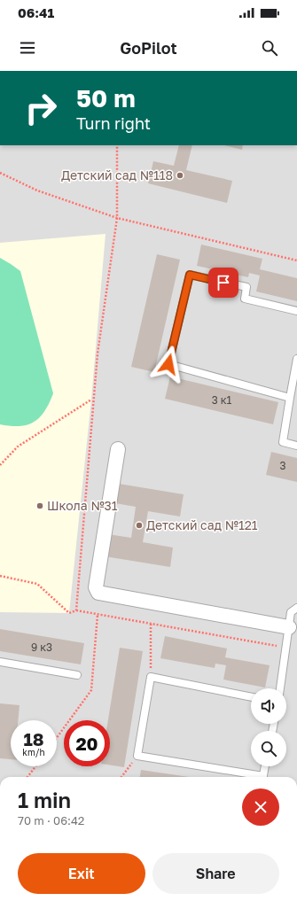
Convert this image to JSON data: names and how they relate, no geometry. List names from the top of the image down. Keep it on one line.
{"places":["Детский сад №118","Школа №31","Детский сад №121"],"house_numbers":["3 к1","3","9 к3"],"page":{"status":"06:41","header":"GoPilot","turn":["50 m","Turn right"],"speed":"18 km/h","limit":"20","heading":["1 min","70 m · 06:42"],"buttons":["Exit","Share"]}}
